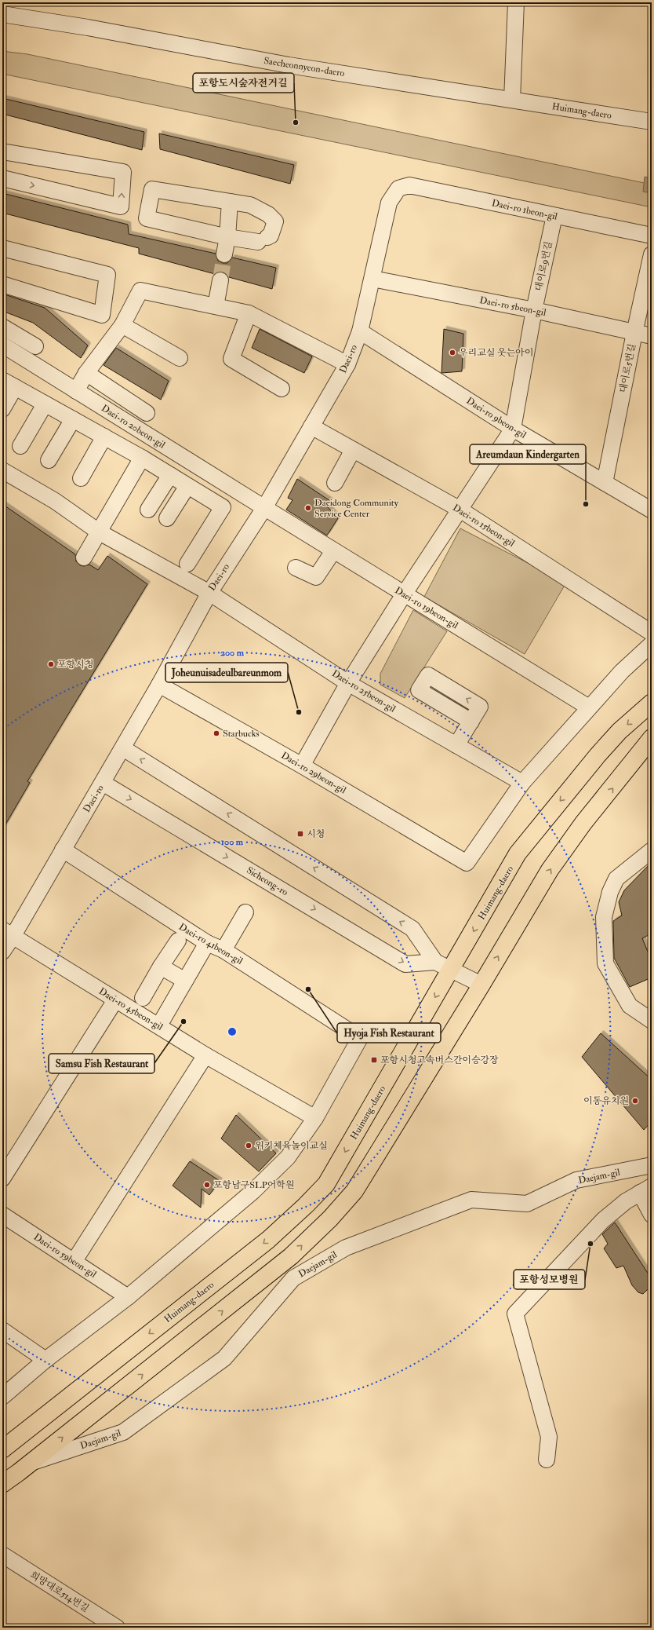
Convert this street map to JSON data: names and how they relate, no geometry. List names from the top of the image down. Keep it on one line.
{"streets":{"main road":["Huimang-daero"],"street":["Saecheonnyeon-daero","Daei-ro 1beon-gil","대이로9번길","Daei-ro 5beon-gil","Daei-ro","대이로5번길","Daei-ro 9beon-gil","Daei-ro 20beon-gil","Daei-ro 15beon-gil","Daei-ro 19beon-gil","Daei-ro 25beon-gil","Daei-ro 29beon-gil","Sicheong-ro","Daei-ro 41beon-gil","Daei-ro 45beon-gil","Daejam-gil","Daei-ro 59beon-gil","희망대로514번길"]},"crossings":[["Saecheonnyeon-daero","Huimang-daero"],["Huimang-daero","Sicheong-ro"],["Daei-ro 1beon-gil","대이로9번길"],["Daei-ro 1beon-gil","Daei-ro"],["대이로9번길","Daei-ro 5beon-gil"],["대이로9번길","Daei-ro 9beon-gil"],["Daei-ro 5beon-gil","Daei-ro"],["Daei-ro 5beon-gil","대이로5번길"],["Daei-ro","Daei-ro 9beon-gil"],["Daei-ro","Daei-ro 20beon-gil"],["Daei-ro","Daei-ro 15beon-gil"],["Daei-ro","Daei-ro 19beon-gil"],["Daei-ro","Daei-ro 25beon-gil"],["Daei-ro","Daei-ro 29beon-gil"],["Daei-ro","Sicheong-ro"],["Daei-ro","Daei-ro 41beon-gil"],["Daei-ro","Daei-ro 45beon-gil"],["대이로5번길","Daei-ro 9beon-gil"],["Daei-ro 20beon-gil","Daei-ro 19beon-gil"],["Daei-ro 25beon-gil","Daei-ro 29beon-gil"],["Daei-ro 41beon-gil","Daei-ro 45beon-gil"]],"places":{"other":["포항도시숲자전거길","우리교실 웃는아이","Areumdaun Kindergarten","Daeidong Community Service Center","포항시청","Joheunuisadeulbareunmom","Starbucks","Hyoja Fish Restaurant","Samsu Fish Restaurant","이동유치원","위키체육놀이교실","포항남구SLP어학원","포항성모병원"],"transit":["시청","포항시청고속버스간이승강장"]},"rings":["200 m","100 m"]}
